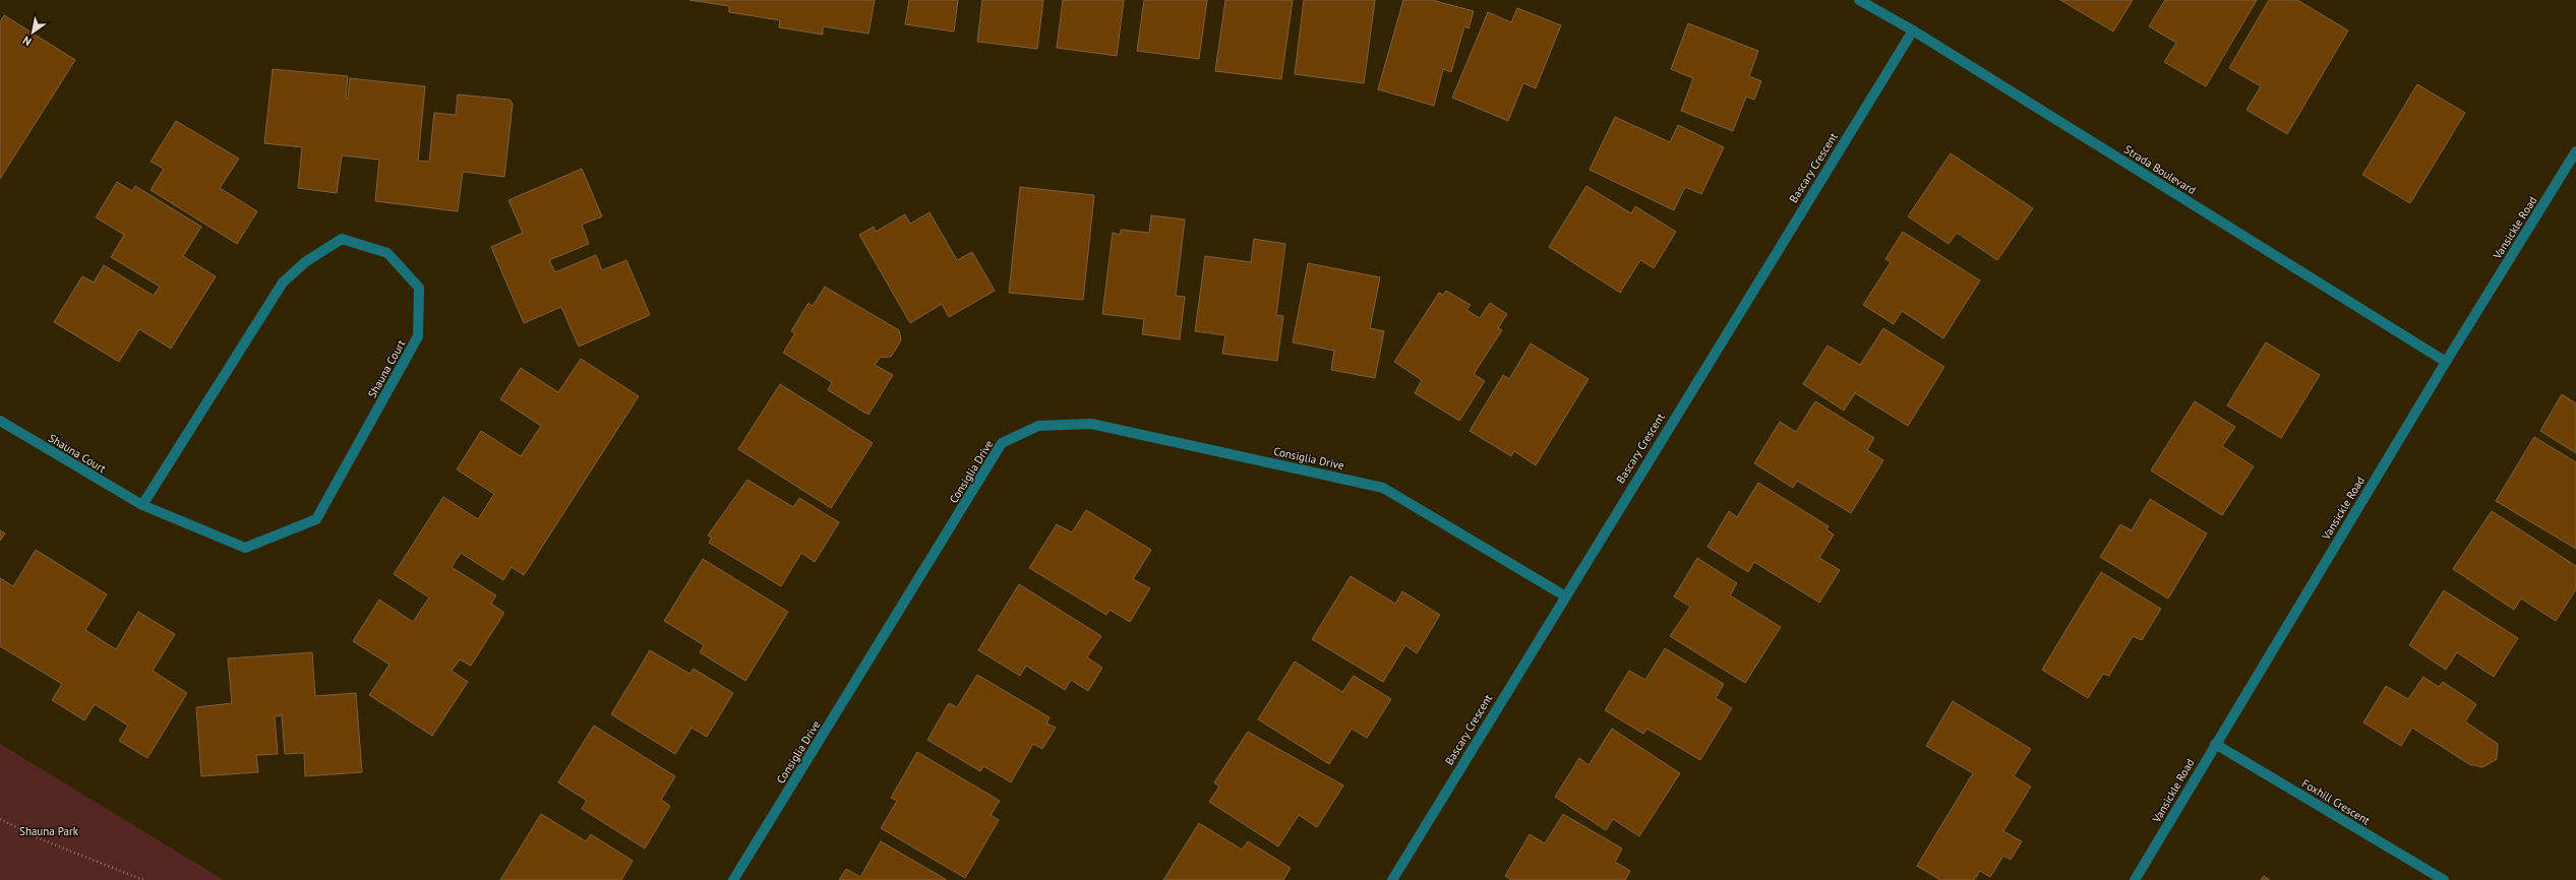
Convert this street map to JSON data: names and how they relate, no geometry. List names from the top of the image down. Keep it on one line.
{"streets":{"street":["Bascary Crescent","Strada Boulevard","Vansickle Road","Shauna Court","Consiglia Drive","Foxhill Crescent"]},"crossings":[["Bascary Crescent","Strada Boulevard"],["Bascary Crescent","Consiglia Drive"],["Strada Boulevard","Vansickle Road"],["Vansickle Road","Foxhill Crescent"]],"parks":["Shauna Park"],"north":"bottom left"}
